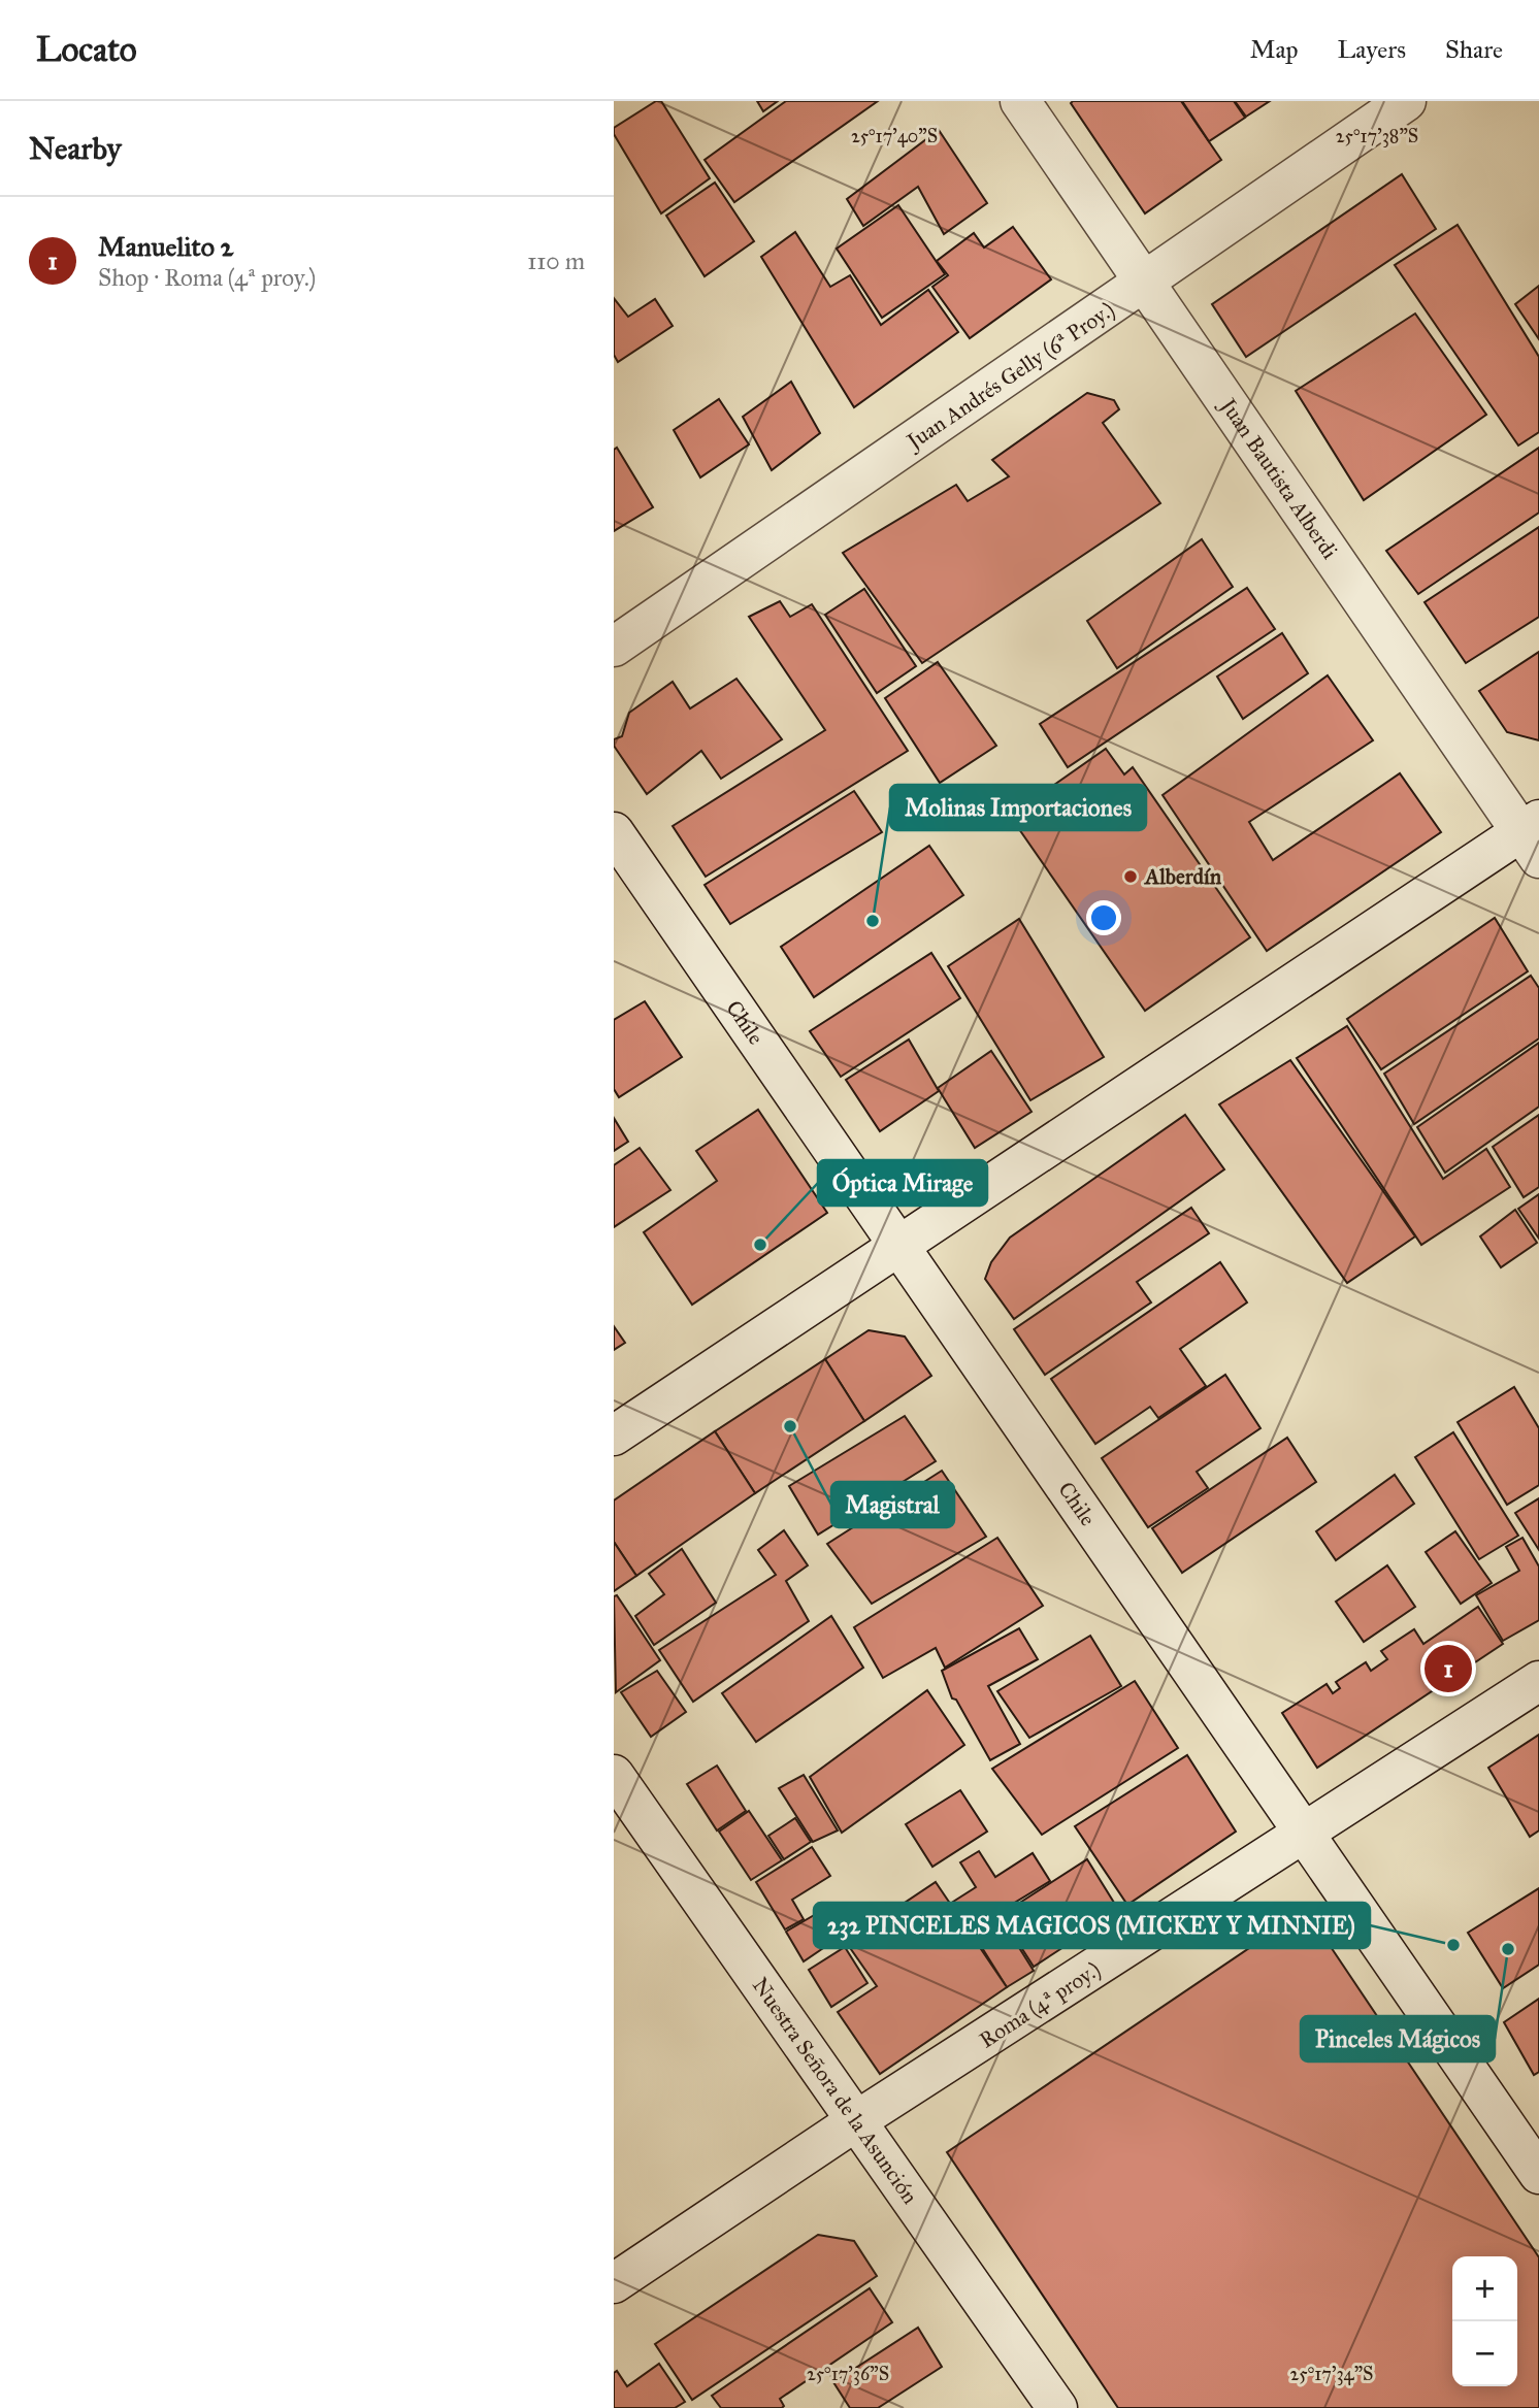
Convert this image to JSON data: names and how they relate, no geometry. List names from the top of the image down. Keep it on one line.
{"streets":{"street":["Juan Andrés Gelly (6ª Proy.)","Juan Bautista Alberdi","Chile","Roma (4ª proy.)","Nuestra Señora de la Asunción"]},"crossings":[["Juan Andrés Gelly (6ª Proy.)","Juan Bautista Alberdi"],["Chile","Roma (4ª proy.)"],["Roma (4ª proy.)","Nuestra Señora de la Asunción"]],"places":["Alberdín","Molinas Importaciones","Óptica Mirage","Magistral","232 PINCELES MAGICOS (MICKEY Y MINNIE)","Pinceles Mágicos"],"page":{"header":"Locato","nav":["Map","Layers","Share"],"heading":"Nearby","list":[{"mark":"1","name":"Manuelito 2","note":"Shop · Roma (4ª proy.)","value":"110 m"}],"pins":"1","map_buttons":["+","−"]},"coordinates":["25°17'40\"S","25°17'38\"S","25°17'36\"S","25°17'34\"S"]}
